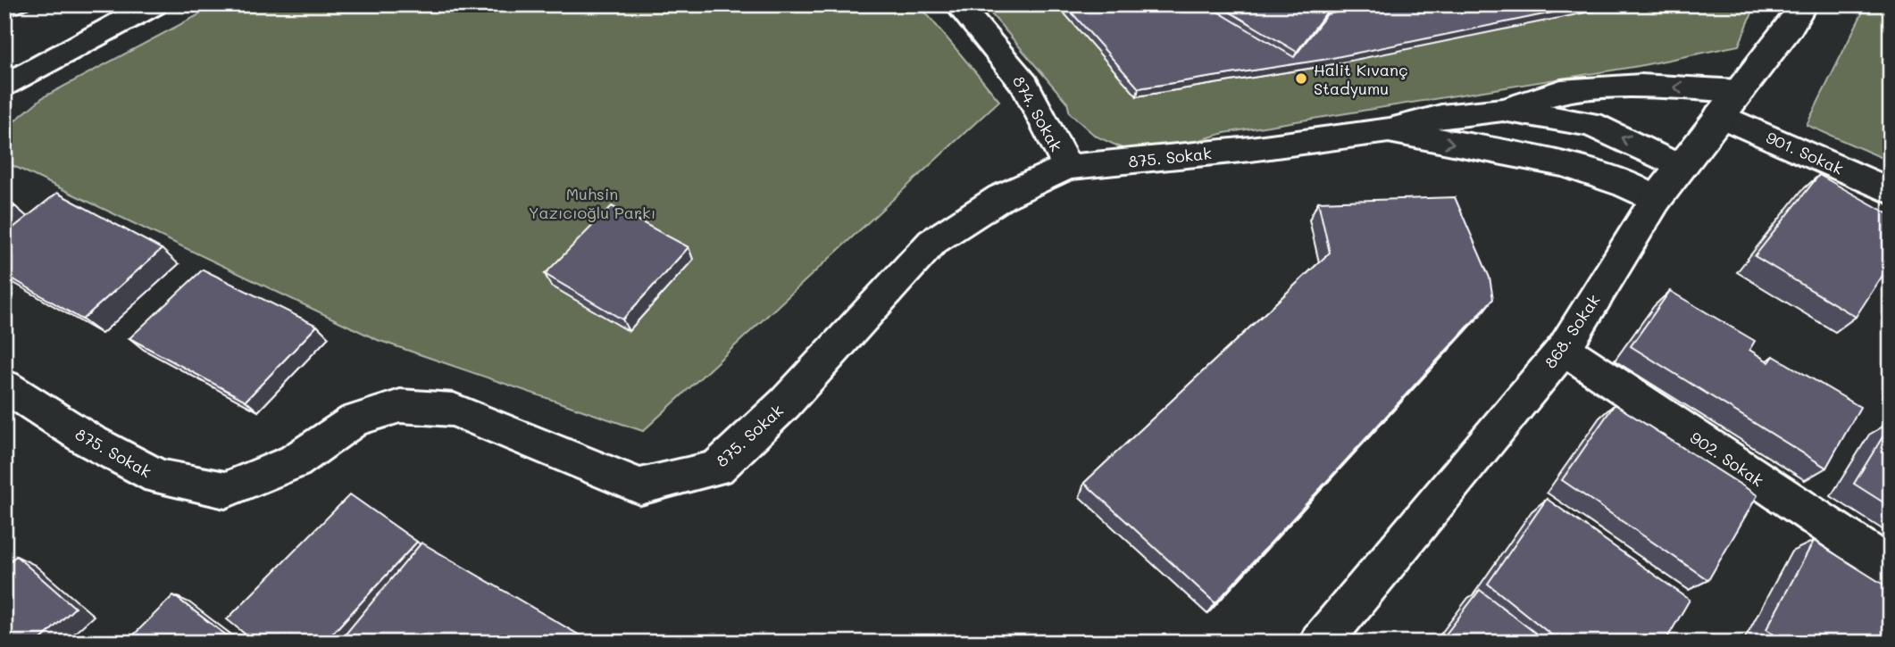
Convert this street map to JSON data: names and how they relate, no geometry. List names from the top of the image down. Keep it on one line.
{"streets":{"street":["874. Sokak","901. Sokak","875. Sokak","868. Sokak","902. Sokak"]},"crossings":[["874. Sokak","875. Sokak"],["901. Sokak","868. Sokak"],["868. Sokak","902. Sokak"]],"parks":["Muhsin Yazıcıoğlu Parkı"],"places":["Halit Kıvanç Stadyumu"]}
